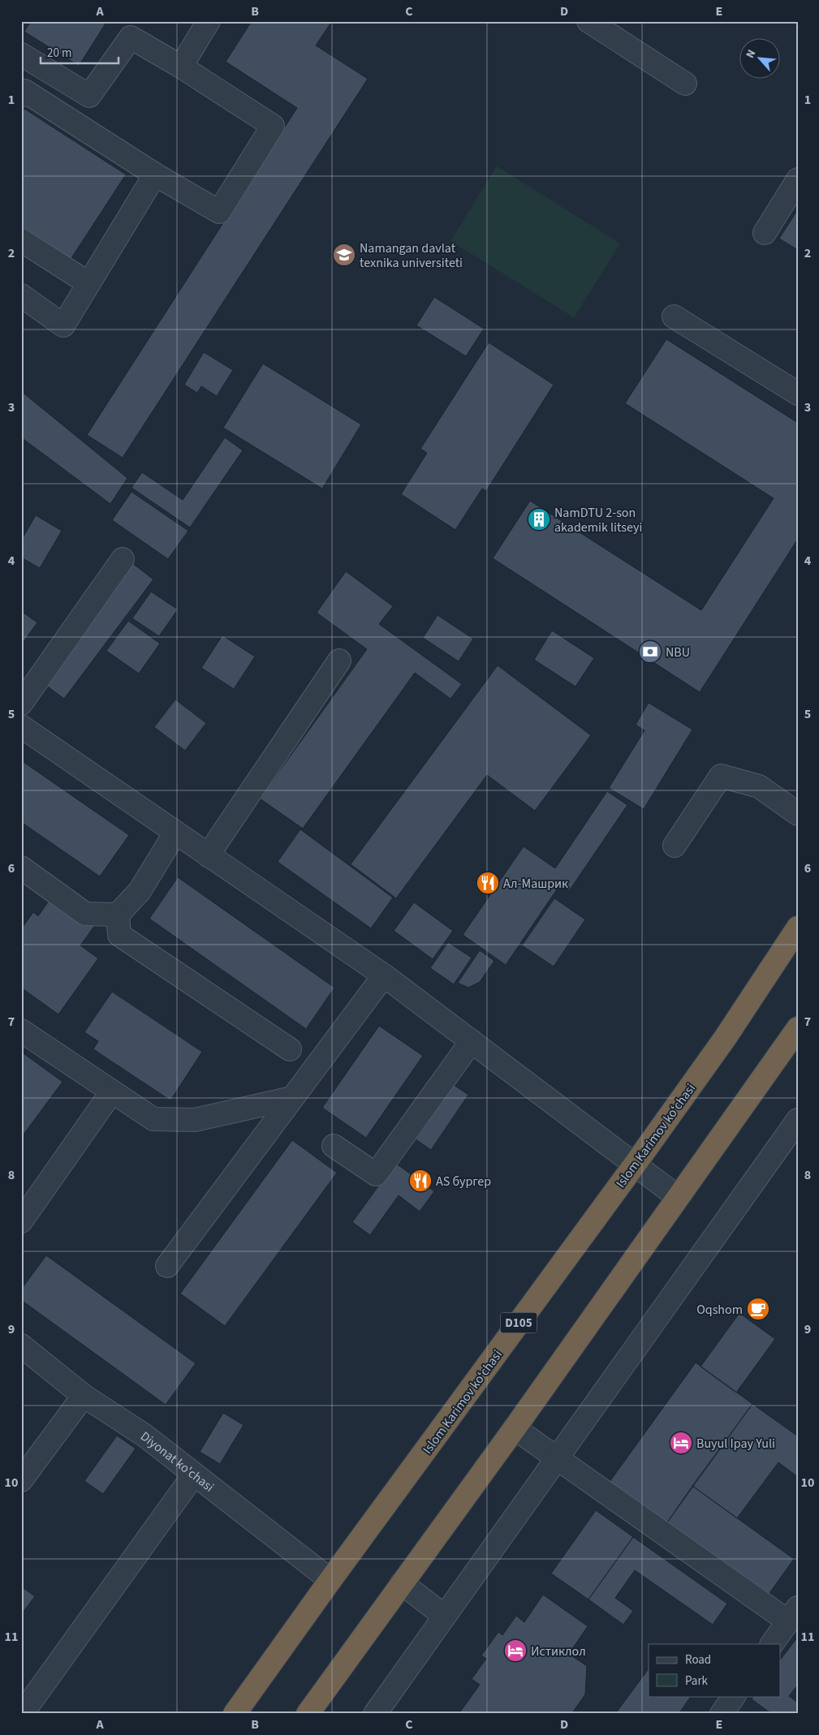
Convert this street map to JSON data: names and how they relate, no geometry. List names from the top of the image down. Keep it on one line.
{"streets":{"highway":["Islom Karimov koʻchasi","D105"],"street":["Diyonat ko'chasi"]},"crossings":[["Islom Karimov koʻchasi","Diyonat ko'chasi"]],"places":{"school or university":["Namangan davlat texnika universiteti"],"building":["NamDTU 2-son akademik litseyi"],"bank":["NBU"],"restaurant":["Ал-Машрик","AS бургер"],"cafe":["Oqshom"],"hotel":["Buyul Ipay Yuli","Истиклол"]},"legend":["Road","Park"],"scale_bar":"20 m","north":"top left","grid":{"columns":["A","B","C","D","E"],"rows":["1","2","3","4","5","6","7","8","9","10","11"]}}
